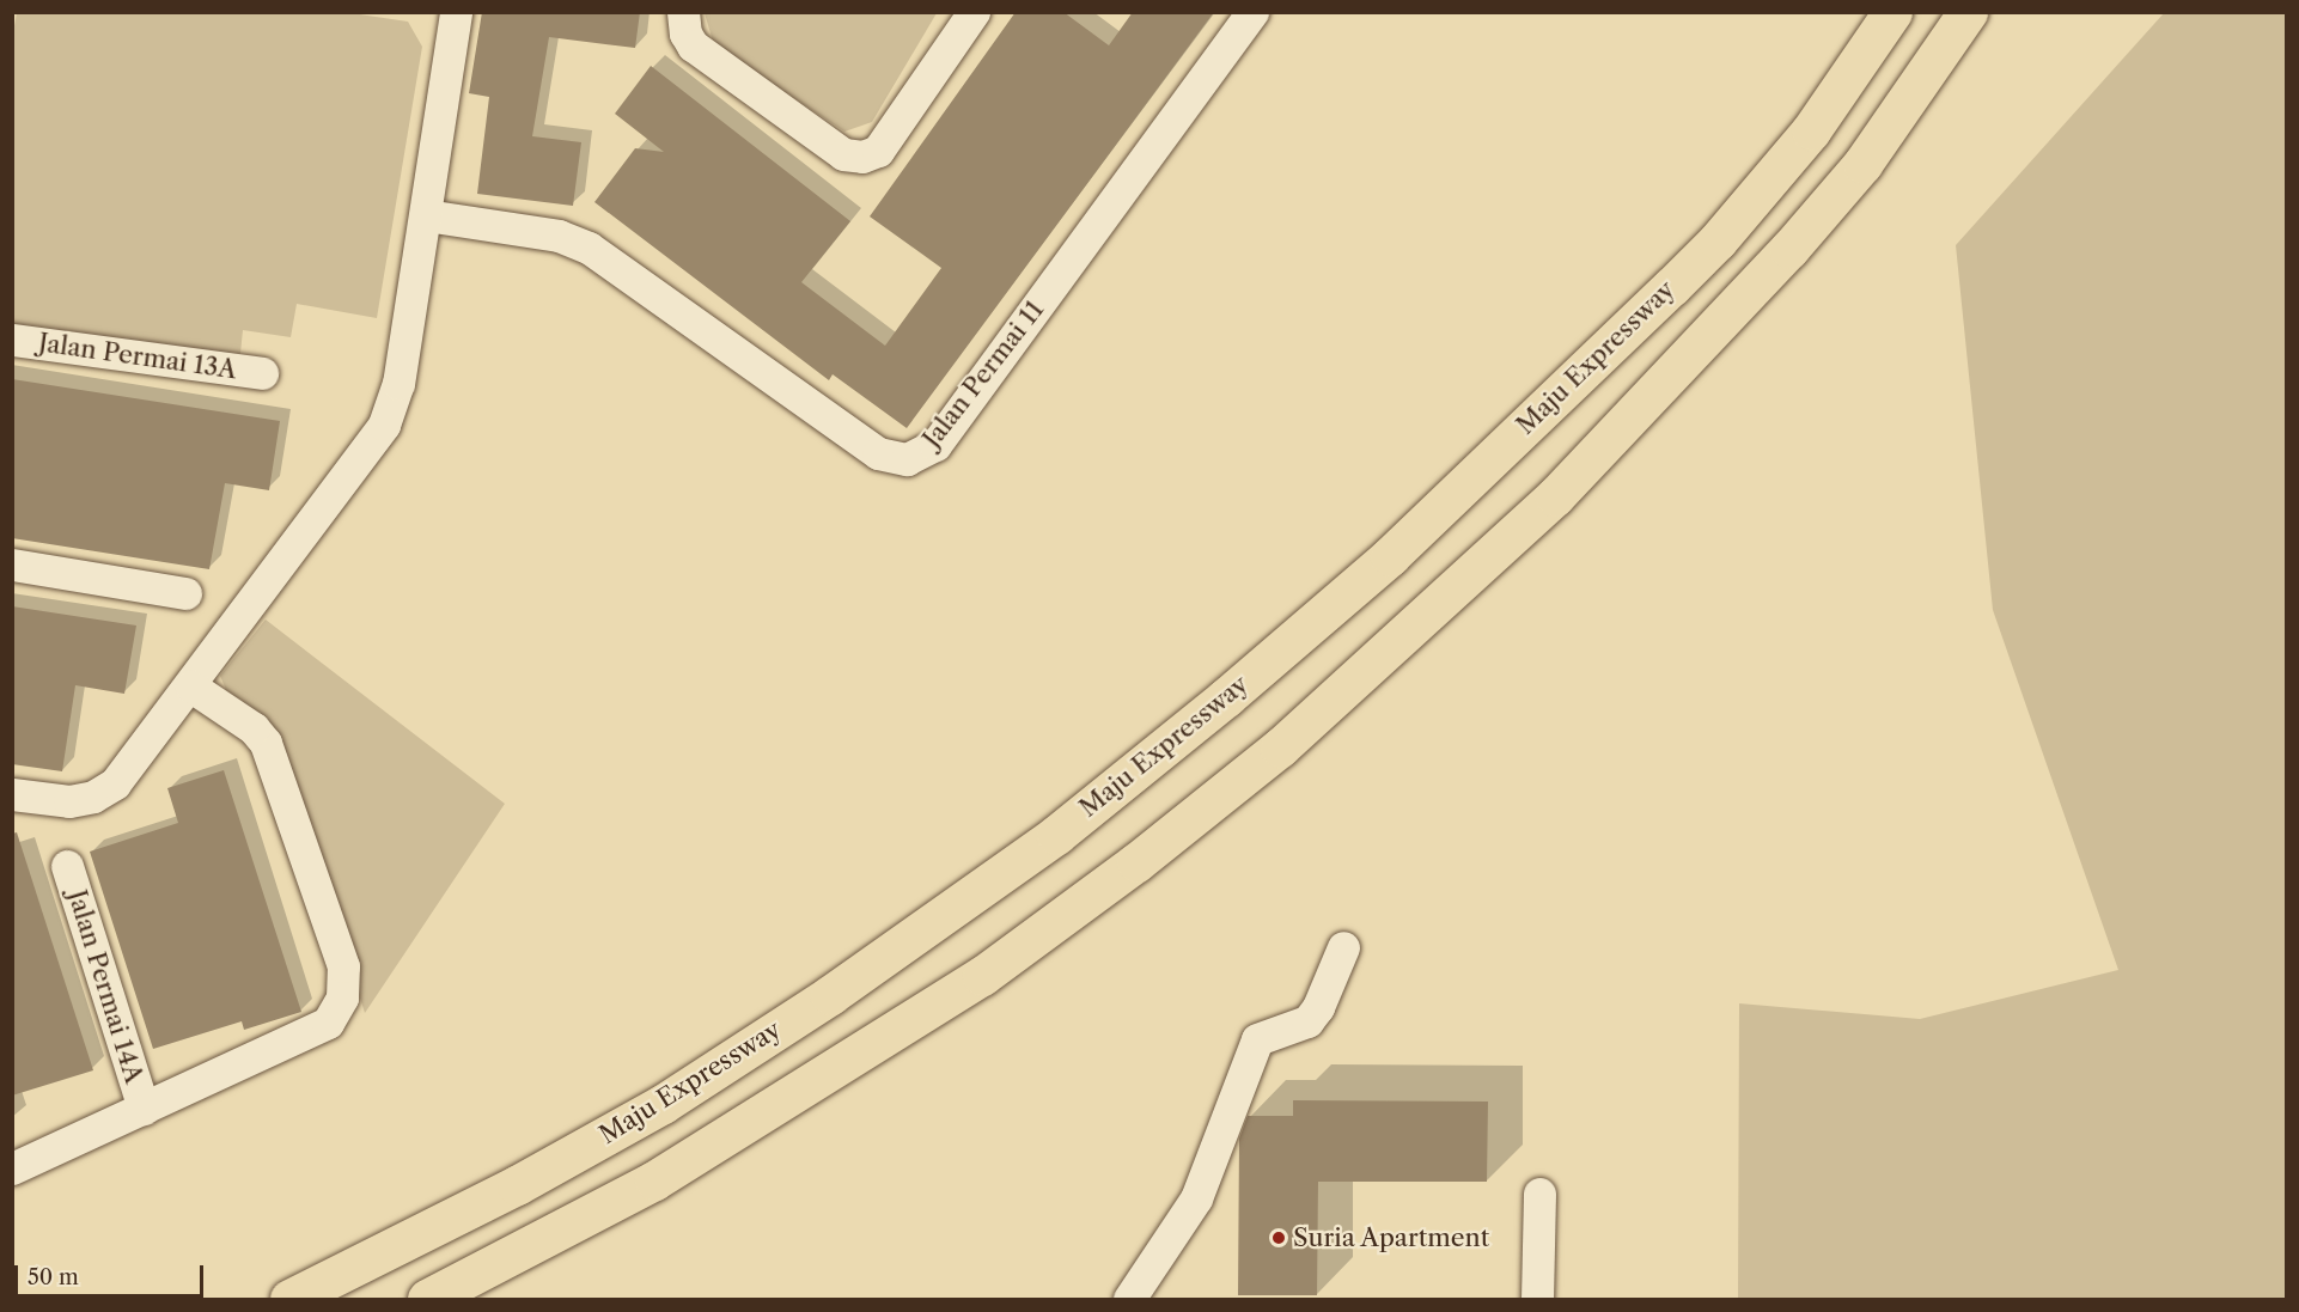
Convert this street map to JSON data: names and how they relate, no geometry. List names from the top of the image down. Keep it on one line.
{"streets":{"highway":["Maju Expressway"],"street":["Jalan Permai 13A","Jalan Permai 11","Jalan Permai 14A"]},"places":["Suria Apartment"],"scale_bar":"50 m"}
